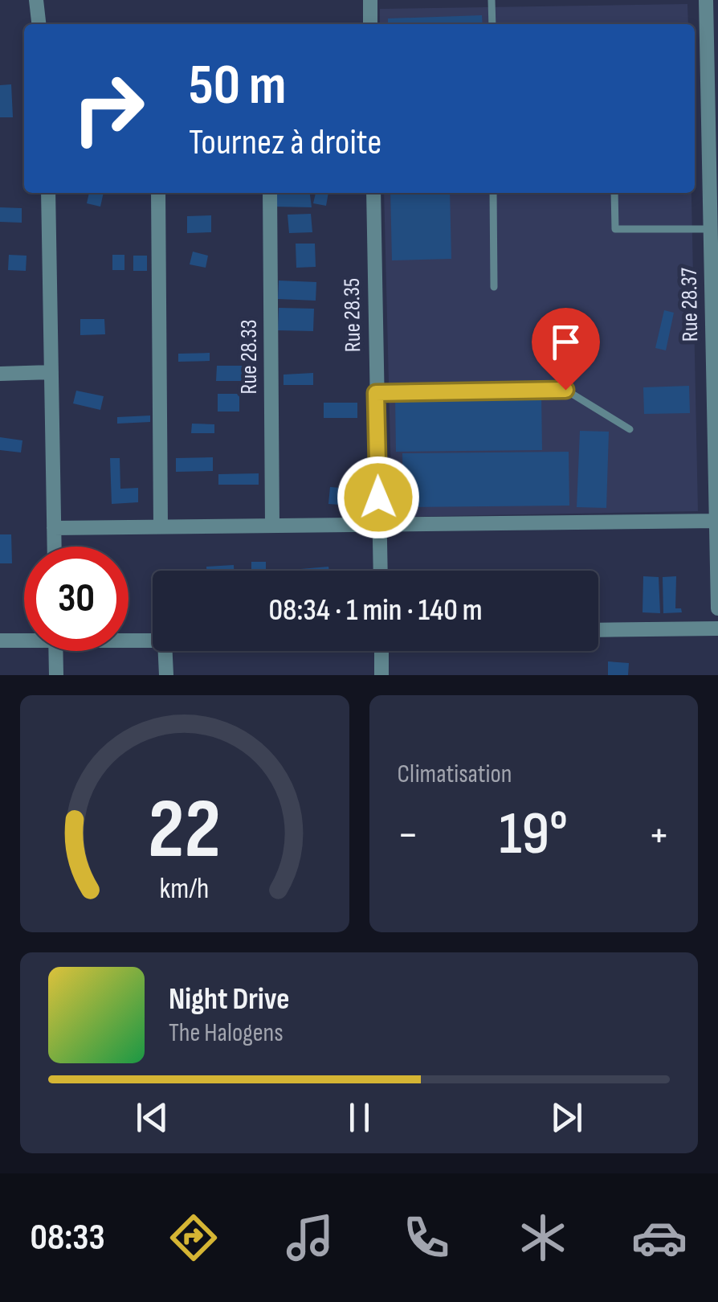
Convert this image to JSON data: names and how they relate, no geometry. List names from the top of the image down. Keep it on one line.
{"streets":{"street":["Rue 28.37","Rue 28.35","Rue 28.33"]},"page":{"turn":["50 m","Tournez à droite"],"limit":"30","trip":"08:34 · 1 min · 140 m","tile":"Climatisation","heat":["−","19°","+"],"song":["Night Drive","The Halogens"],"tabs":"08:33","gauge":["22","km/h"]}}
